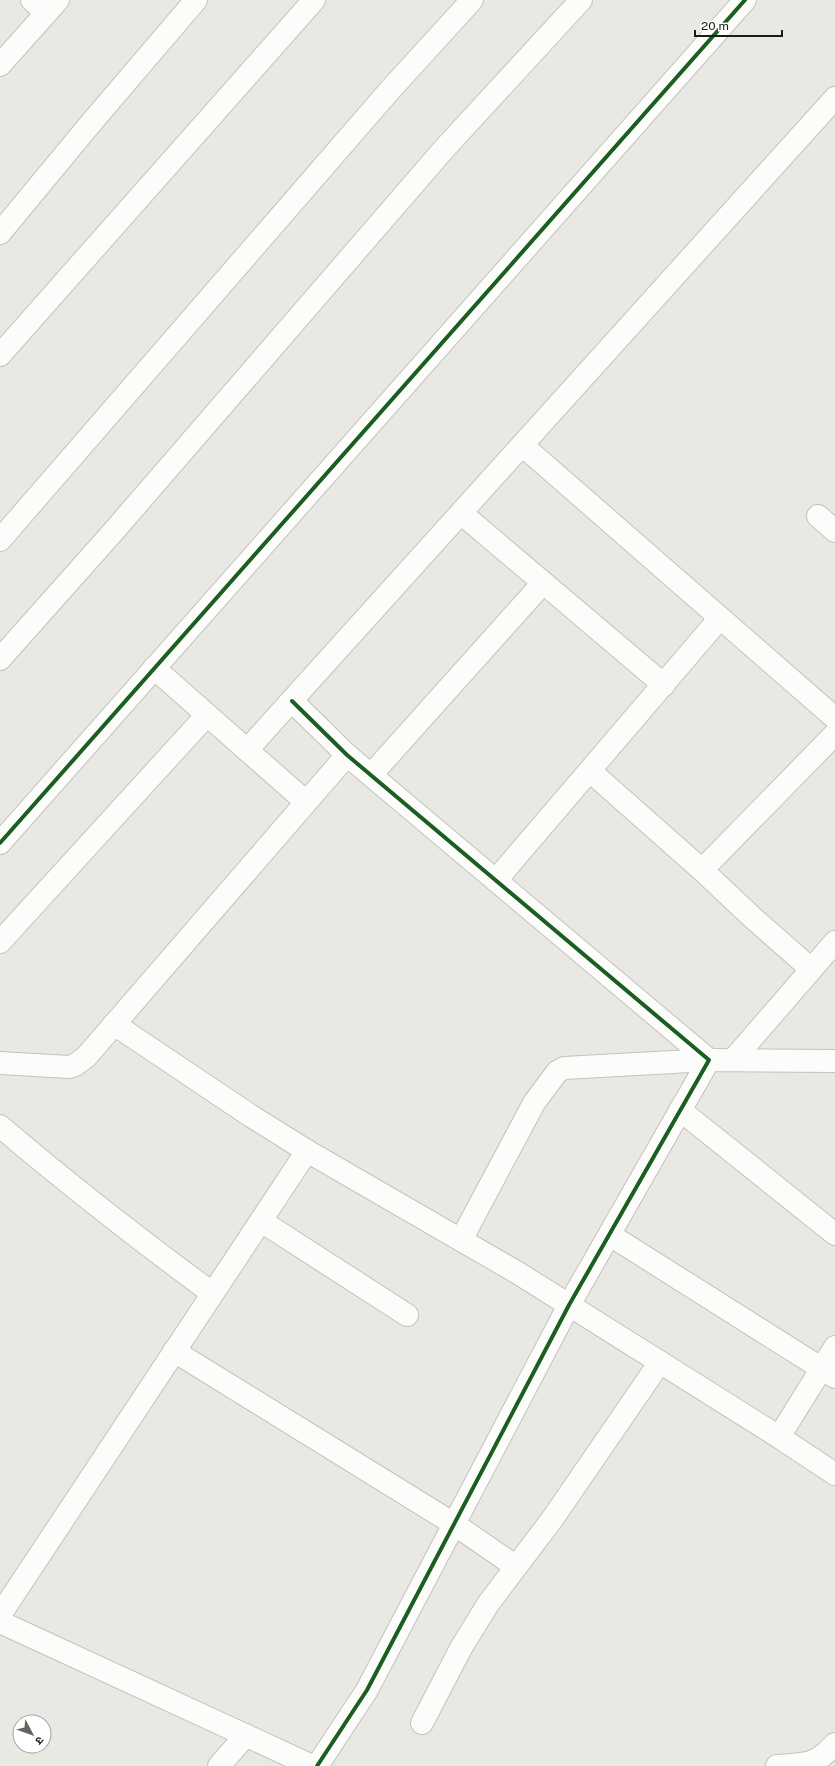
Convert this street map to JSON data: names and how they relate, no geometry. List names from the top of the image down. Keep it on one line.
{"scale_bar":"20 m","north":"bottom right"}
